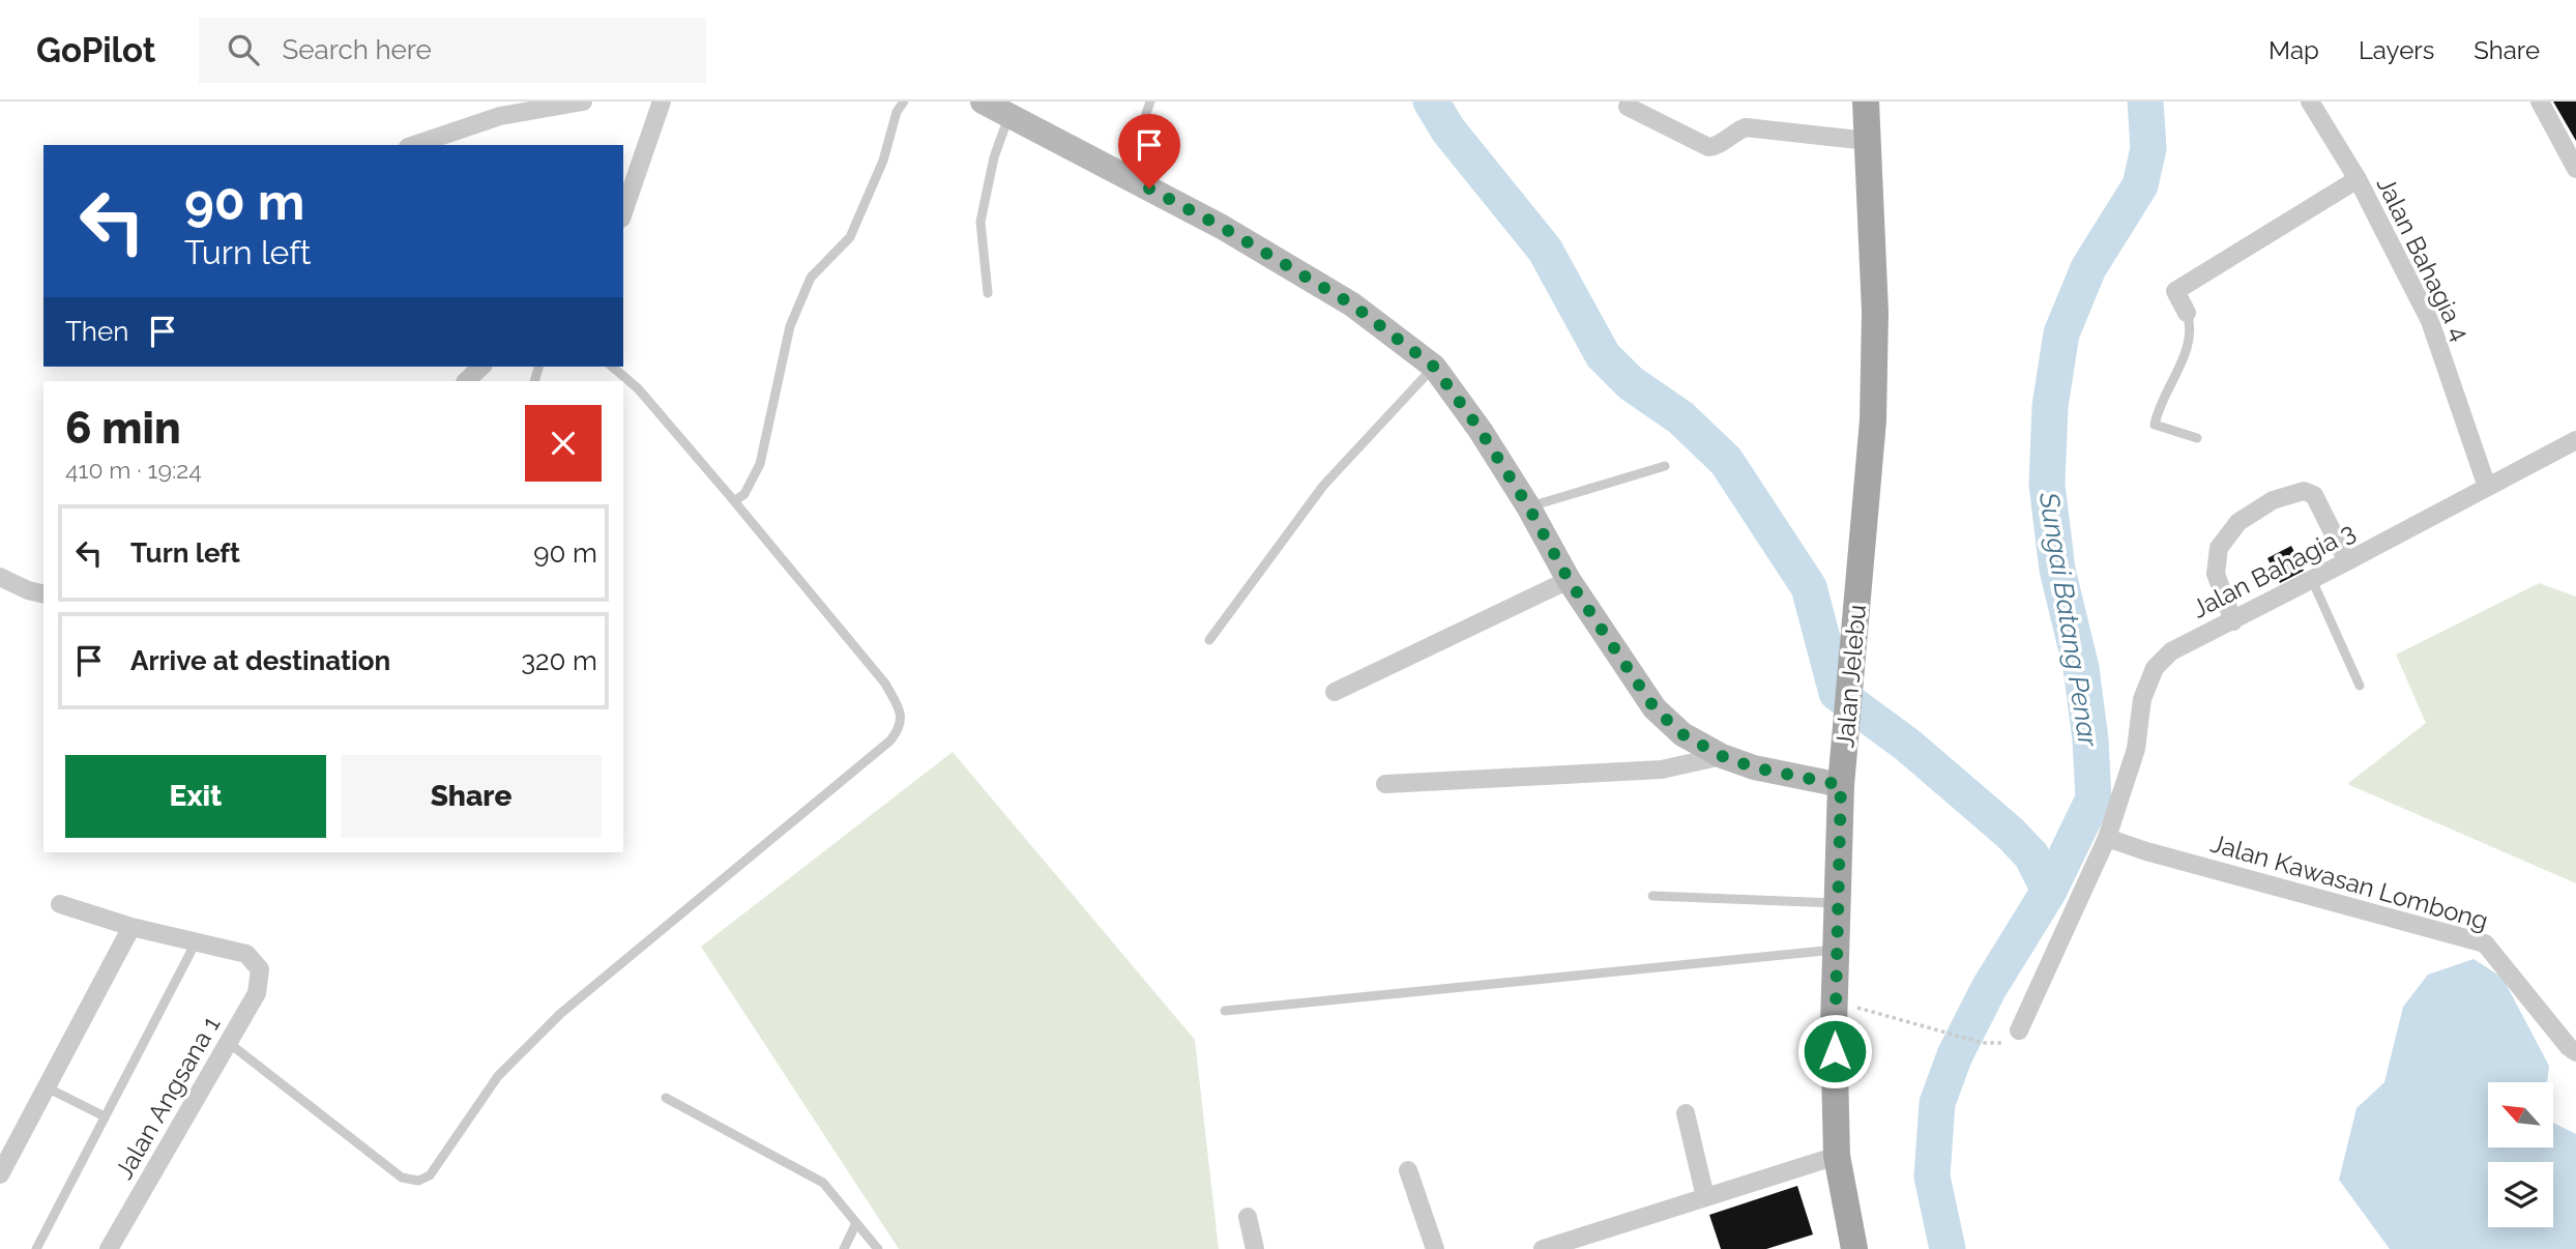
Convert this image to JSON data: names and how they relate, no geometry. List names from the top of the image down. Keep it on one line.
{"streets":{"main road":["Jalan Jelebu"],"street":["Jalan Bahagia 4","Jalan Bahagia 3","Jalan Kawasan Lombong","Jalan Angsana 1"]},"crossings":[["Jalan Bahagia 4","Jalan Bahagia 3"],["Jalan Bahagia 3","Jalan Kawasan Lombong"]],"water":["Sungai Batang Penar"],"north":"top left","page":{"header":"GoPilot","search":"Search here","nav":["Map","Layers","Share"],"turn":["90 m","Turn left"],"then":"Then","heading":["6 min","410 m · 19:24"],"list":[{"name":"Turn left","value":"90 m"},{"name":"Arrive at destination","value":"320 m"}],"buttons":["Exit","Share"]}}
